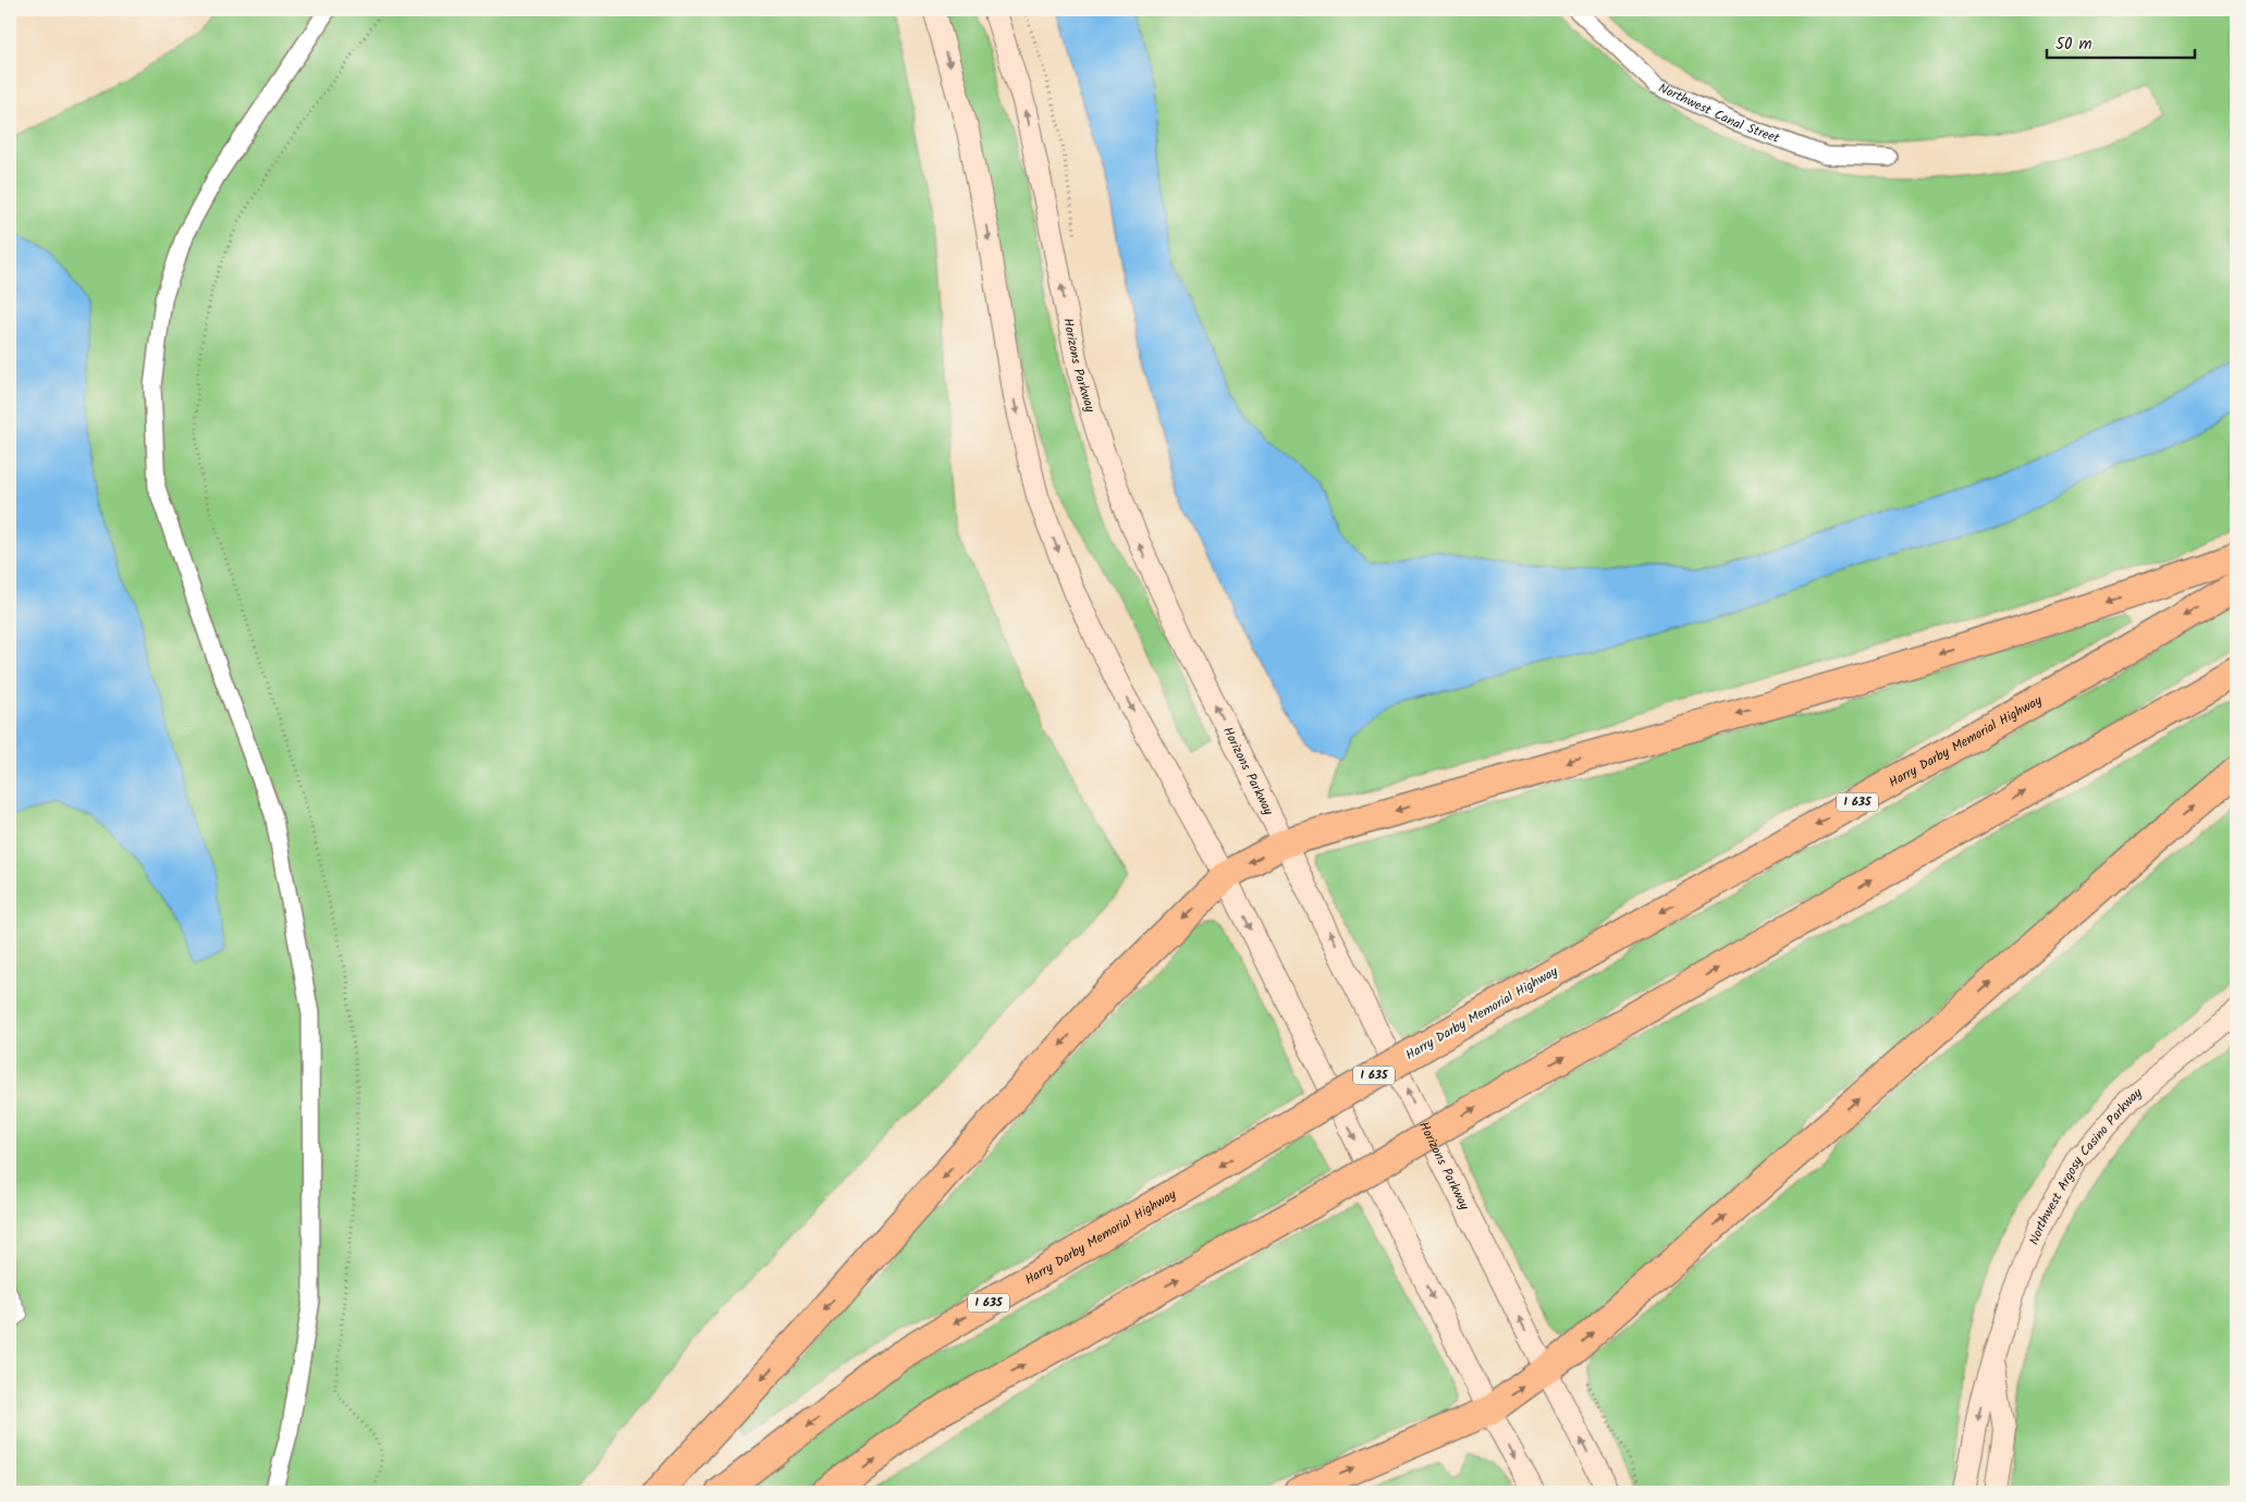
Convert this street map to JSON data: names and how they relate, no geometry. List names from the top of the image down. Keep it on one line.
{"streets":{"highway":["Harry Darby Memorial Highway","I 635"],"main road":["Horizons Parkway","Northwest Argosy Casino Parkway"],"street":["Northwest Canal Street"]},"scale_bar":"50 m"}
